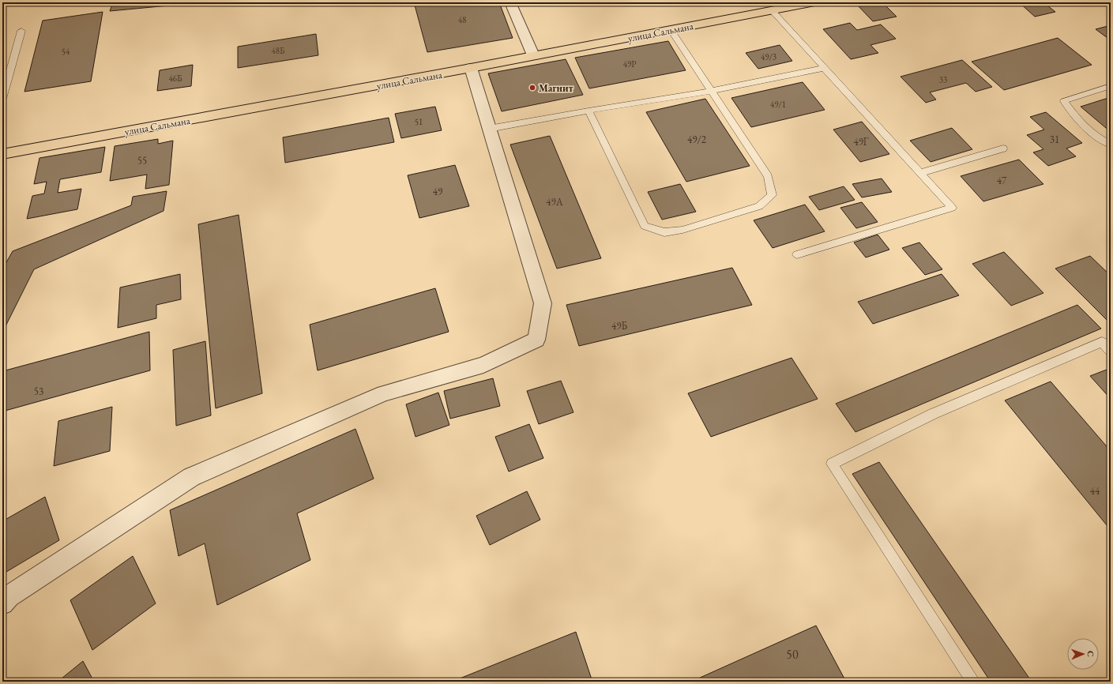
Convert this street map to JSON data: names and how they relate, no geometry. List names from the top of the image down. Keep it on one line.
{"streets":{"main road":["улица Сальмана"]},"places":["Магнит"],"house_numbers":["48","48Б","54","49/3","49Р","46Б","33","49/1","51","49/2","31","49Г","55","47","49","49А","49Б","53","44","50"],"north":"right"}
